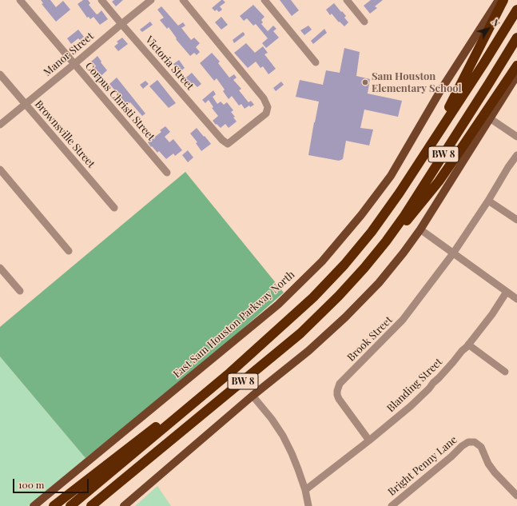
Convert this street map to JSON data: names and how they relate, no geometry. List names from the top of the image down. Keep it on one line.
{"streets":{"highway":["BW 8"],"main road":["East Sam Houston Parkway North"],"street":["Manor Street","Victoria Street","Corpus Christi Street","Brownsville Street","Brook Street","Blanding Street","Bright Penny Lane"]},"crossings":[["Manor Street","Victoria Street"],["Manor Street","Corpus Christi Street"],["Manor Street","Brownsville Street"],["Brook Street","Blanding Street"]],"places":["Sam Houston Elementary School"],"scale_bar":"100 m","north":"top right"}
